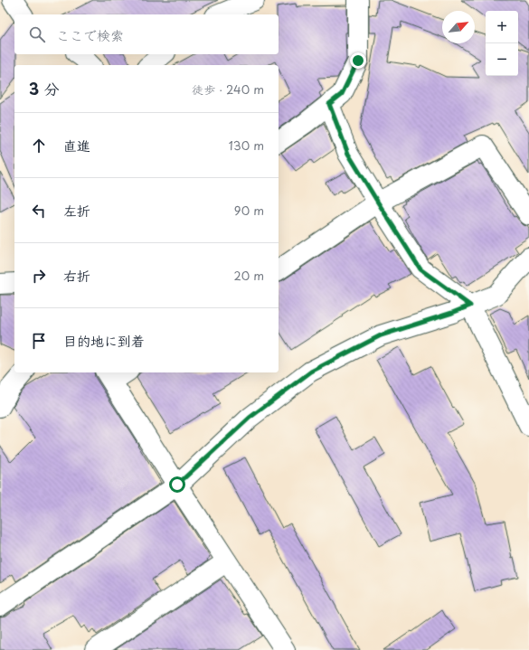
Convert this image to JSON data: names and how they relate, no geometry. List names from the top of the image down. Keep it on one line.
{"north":"top right","page":{"map_buttons":["+","−"],"search":"ここで検索","heading":["3 分","徒歩 · 240 m"],"list":[["直進","130 m"],["左折","90 m"],["右折","20 m"],"目的地に到着"]}}
